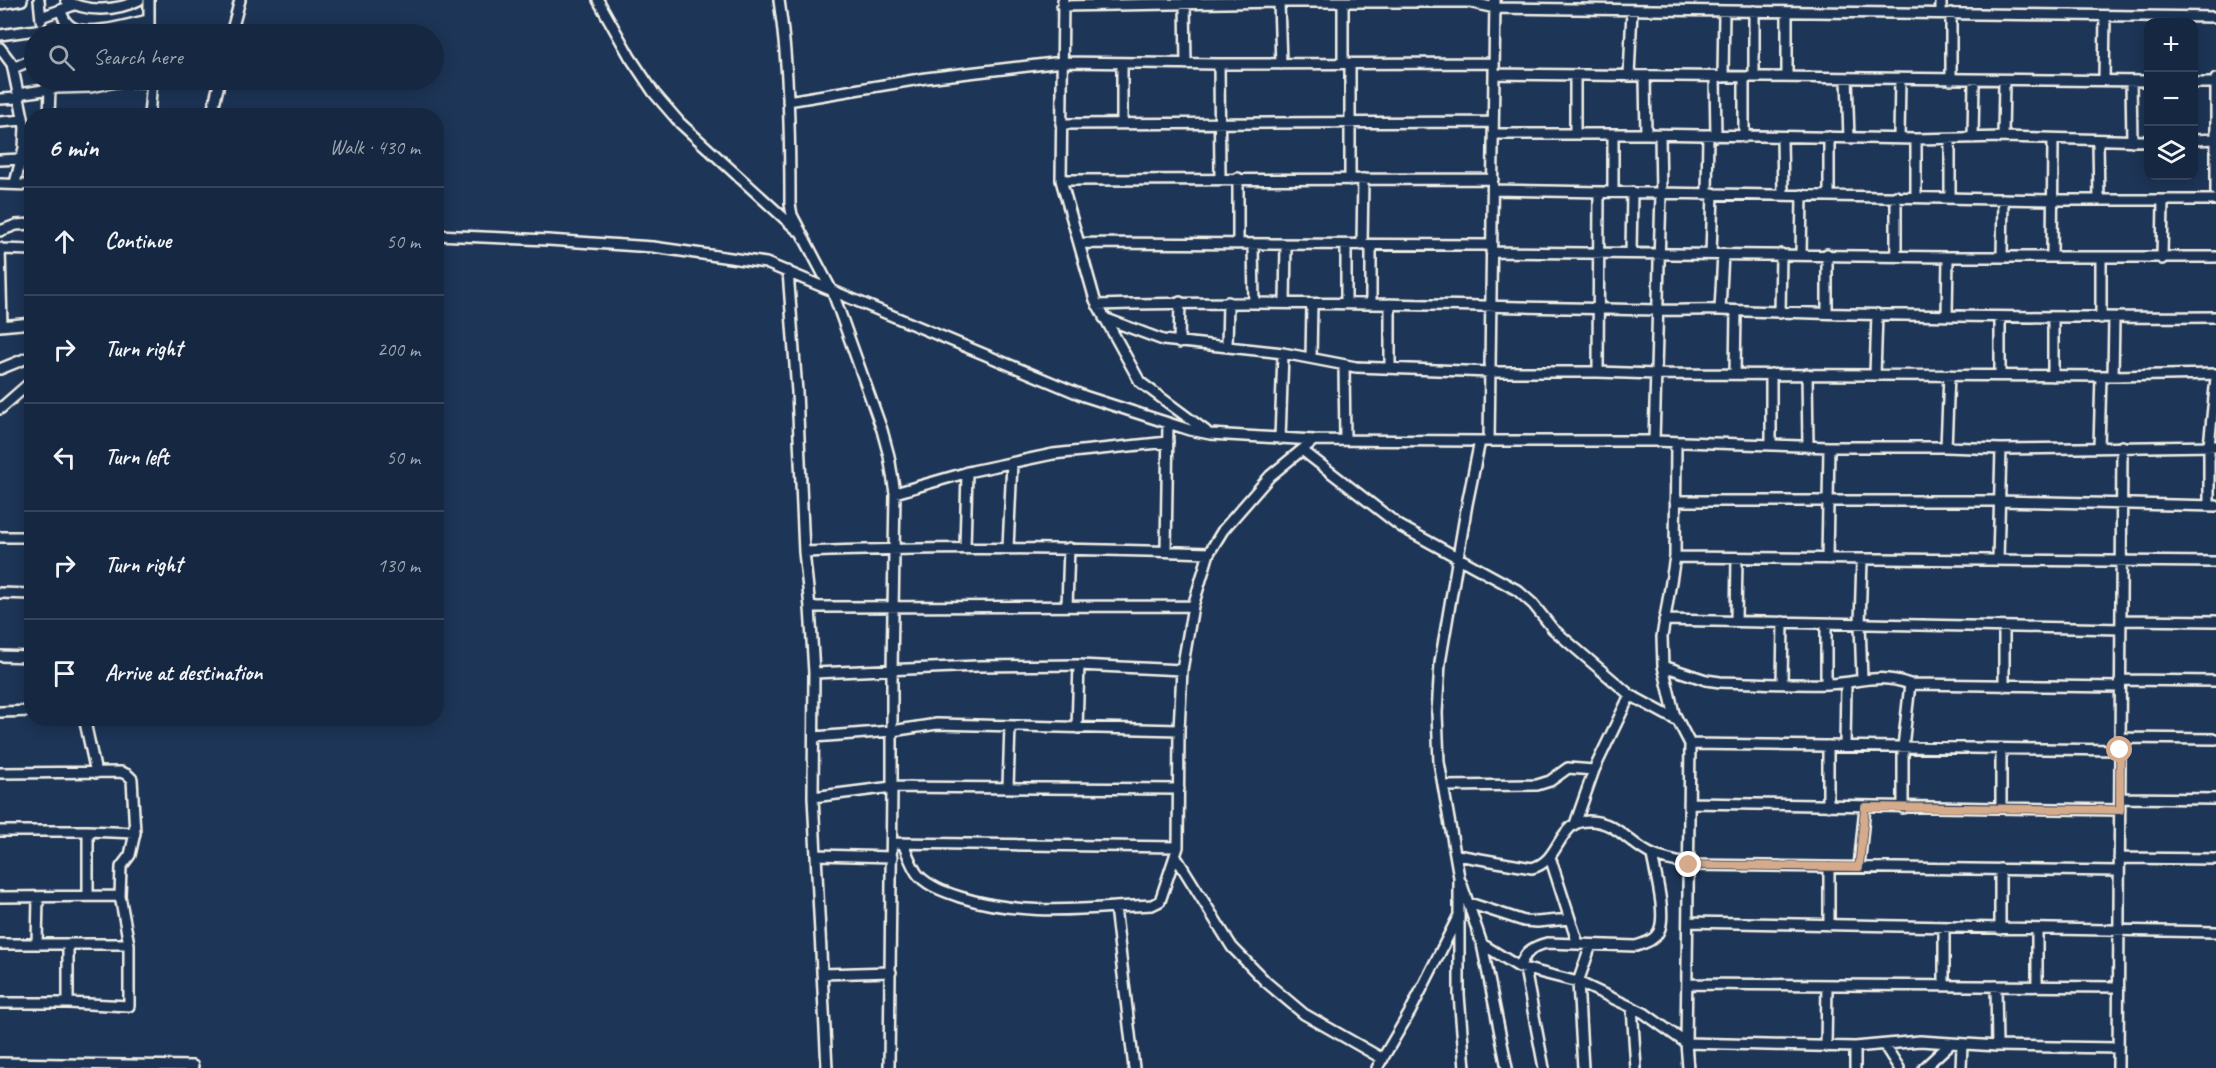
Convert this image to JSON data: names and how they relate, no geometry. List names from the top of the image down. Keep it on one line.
{"page":{"map_buttons":["+","−"],"search":"Search here","heading":["6 min","Walk · 430 m"],"list":[["Continue","50 m"],["Turn right","200 m"],["Turn left","50 m"],["Turn right","130 m"],"Arrive at destination"]}}
